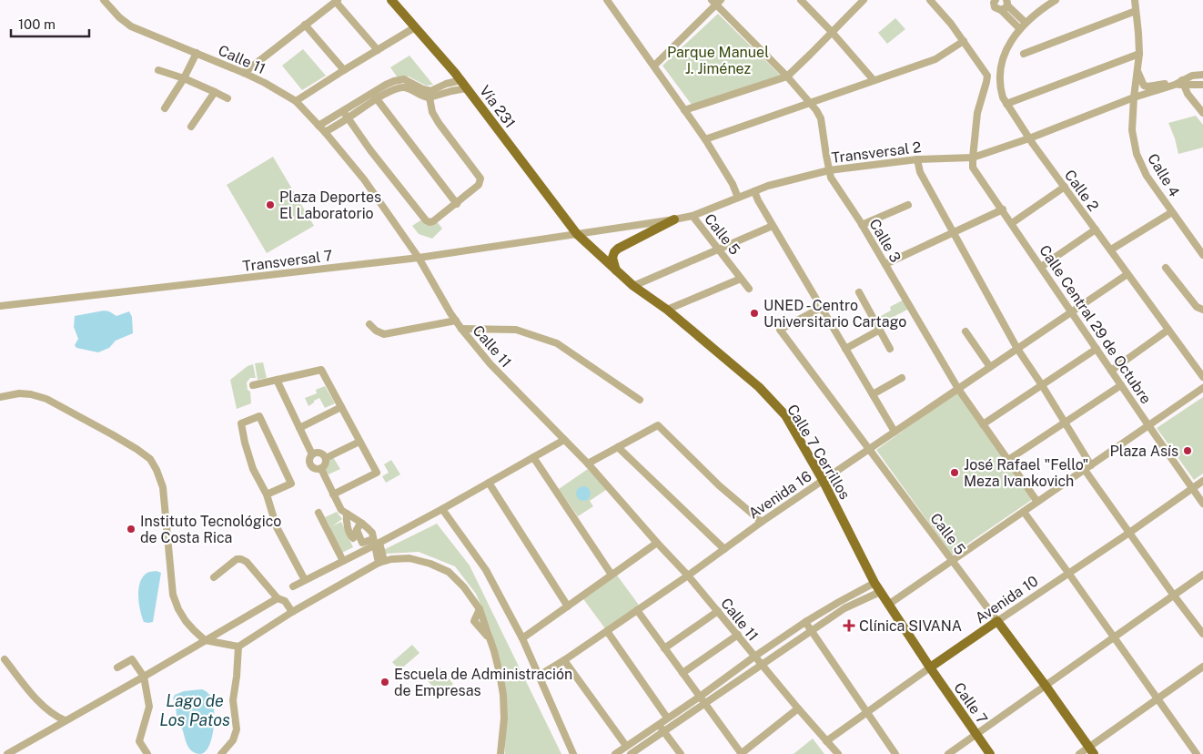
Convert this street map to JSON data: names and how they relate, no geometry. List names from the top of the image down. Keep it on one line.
{"streets":{"main road":["Vía 231","Calle 5","Calle 7 Cerrillos","Avenida 10","Calle 7"],"street":["Calle 11","Transversal 2","Calle 4","Calle 2","Calle 3","Transversal 7","Calle Central 29 de Octubre","Avenida 16"]},"crossings":[["Calle 11","Transversal 7"],["Calle 11","Avenida 16"],["Calle 11","Avenida 10"],["Vía 231","Transversal 2"],["Vía 231","Transversal 7"],["Vía 231","Calle 7 Cerrillos"],["Transversal 2","Calle 4"],["Transversal 2","Calle 2"],["Transversal 2","Calle 5"],["Transversal 2","Calle 3"],["Transversal 2","Transversal 7"],["Transversal 2","Calle Central 29 de Octubre"],["Transversal 2","Calle 7 Cerrillos"],["Calle 2","Avenida 16"],["Calle 5","Avenida 16"],["Calle 5","Avenida 10"],["Calle 3","Avenida 16"],["Transversal 7","Calle 7 Cerrillos"],["Calle Central 29 de Octubre","Avenida 16"],["Calle Central 29 de Octubre","Avenida 10"],["Calle 7 Cerrillos","Avenida 16"],["Calle 7 Cerrillos","Avenida 10"],["Calle 7 Cerrillos","Calle 7"],["Avenida 10","Calle 7"]],"water":["Lago de Los Patos"],"parks":["Parque Manuel J. Jiménez"],"places":{"other":["Plaza Deportes El Laboratorio","UNED - Centro Universitario Cartago","Plaza Asís","José Rafael \"Fello\" Meza Ivankovich","Instituto Tecnológico de Costa Rica","Escuela de Administración de Empresas"],"health":["Clínica SIVANA"]},"scale_bar":"100 m"}
